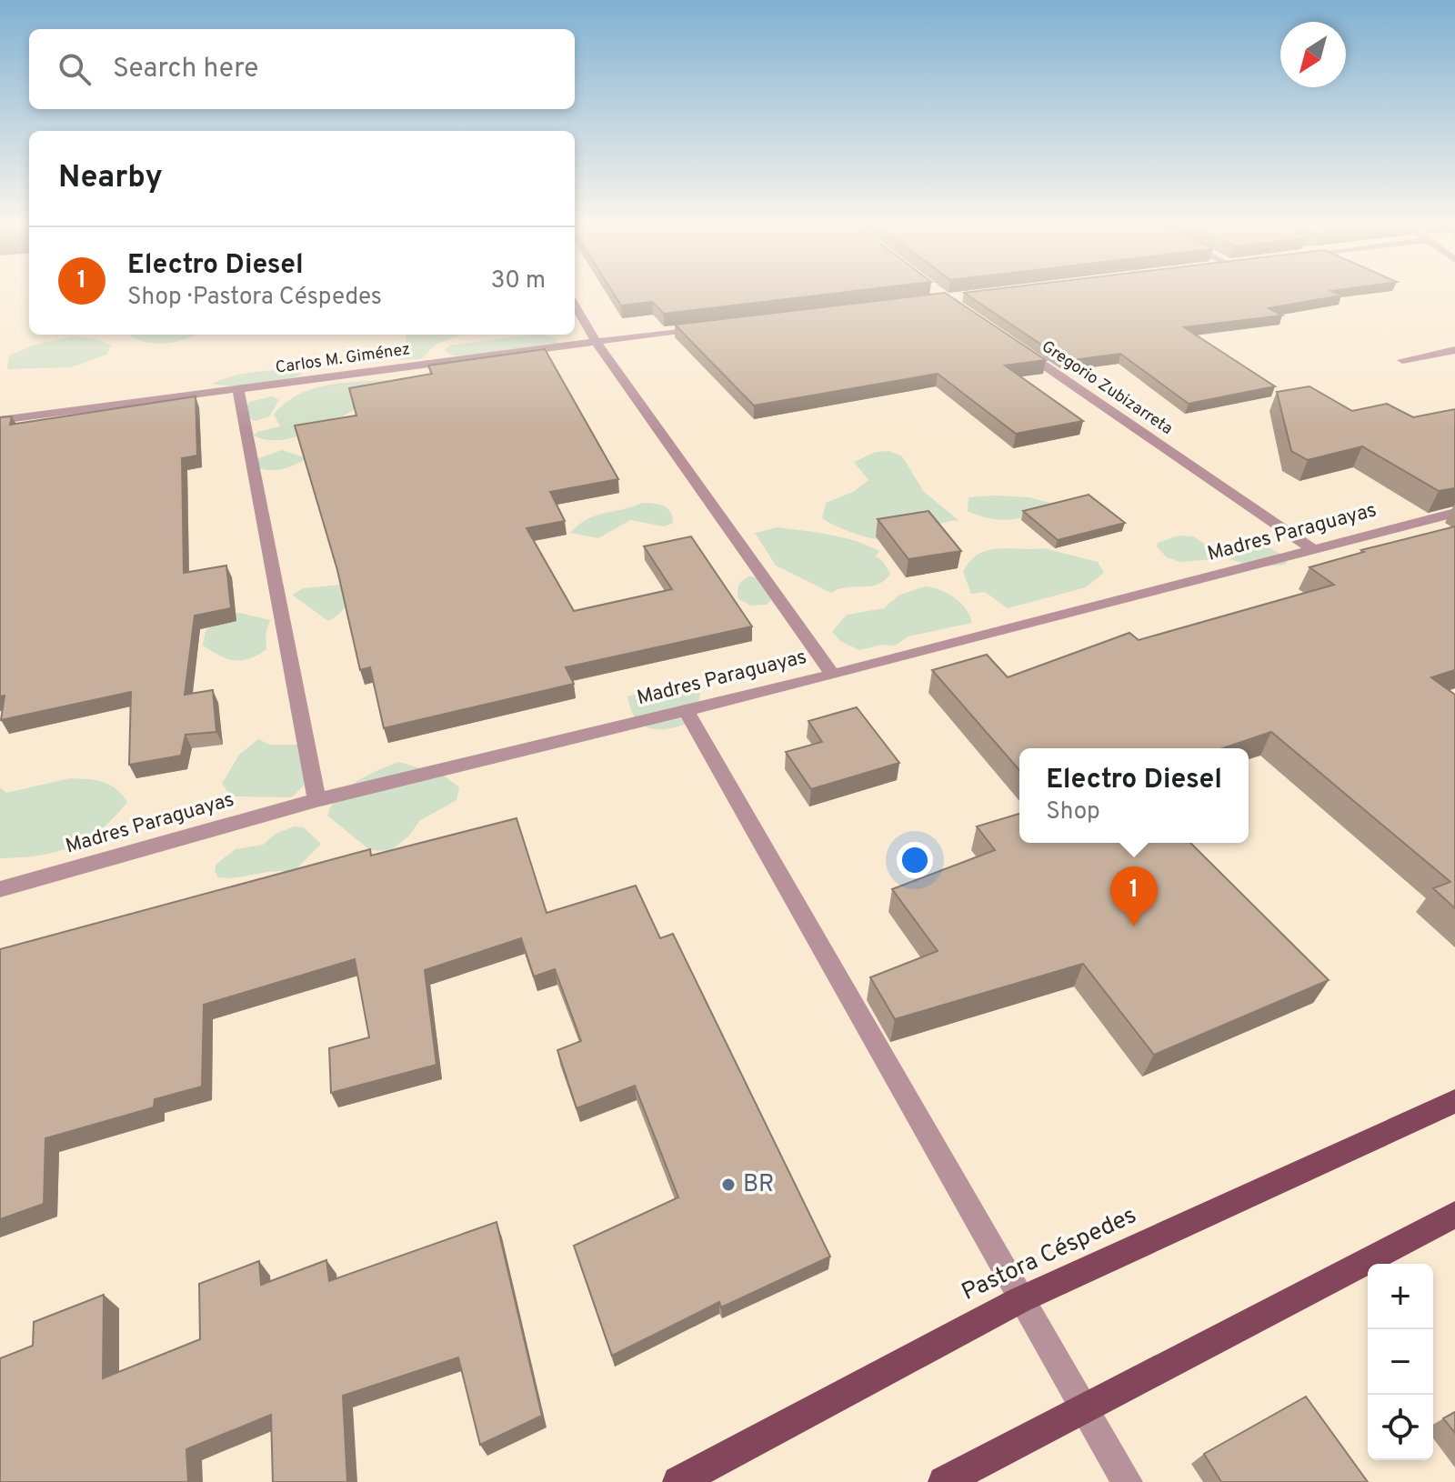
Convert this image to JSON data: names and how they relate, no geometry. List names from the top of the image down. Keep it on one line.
{"streets":{"main road":["Pastora Céspedes"],"street":["Carlos M. Giménez","Gregorio Zubizarreta","Madres Paraguayas"]},"crossings":[["Gregorio Zubizarreta","Madres Paraguayas"]],"places":["BR"],"north":"bottom left","page":{"search":"Search here","heading":"Nearby","list":[{"mark":"1","name":"Electro Diesel","note":"Shop · Pastora Céspedes","value":"30 m"}],"popup":["Electro Diesel","Shop"],"pins":"1","map_buttons":["+","−"]}}
